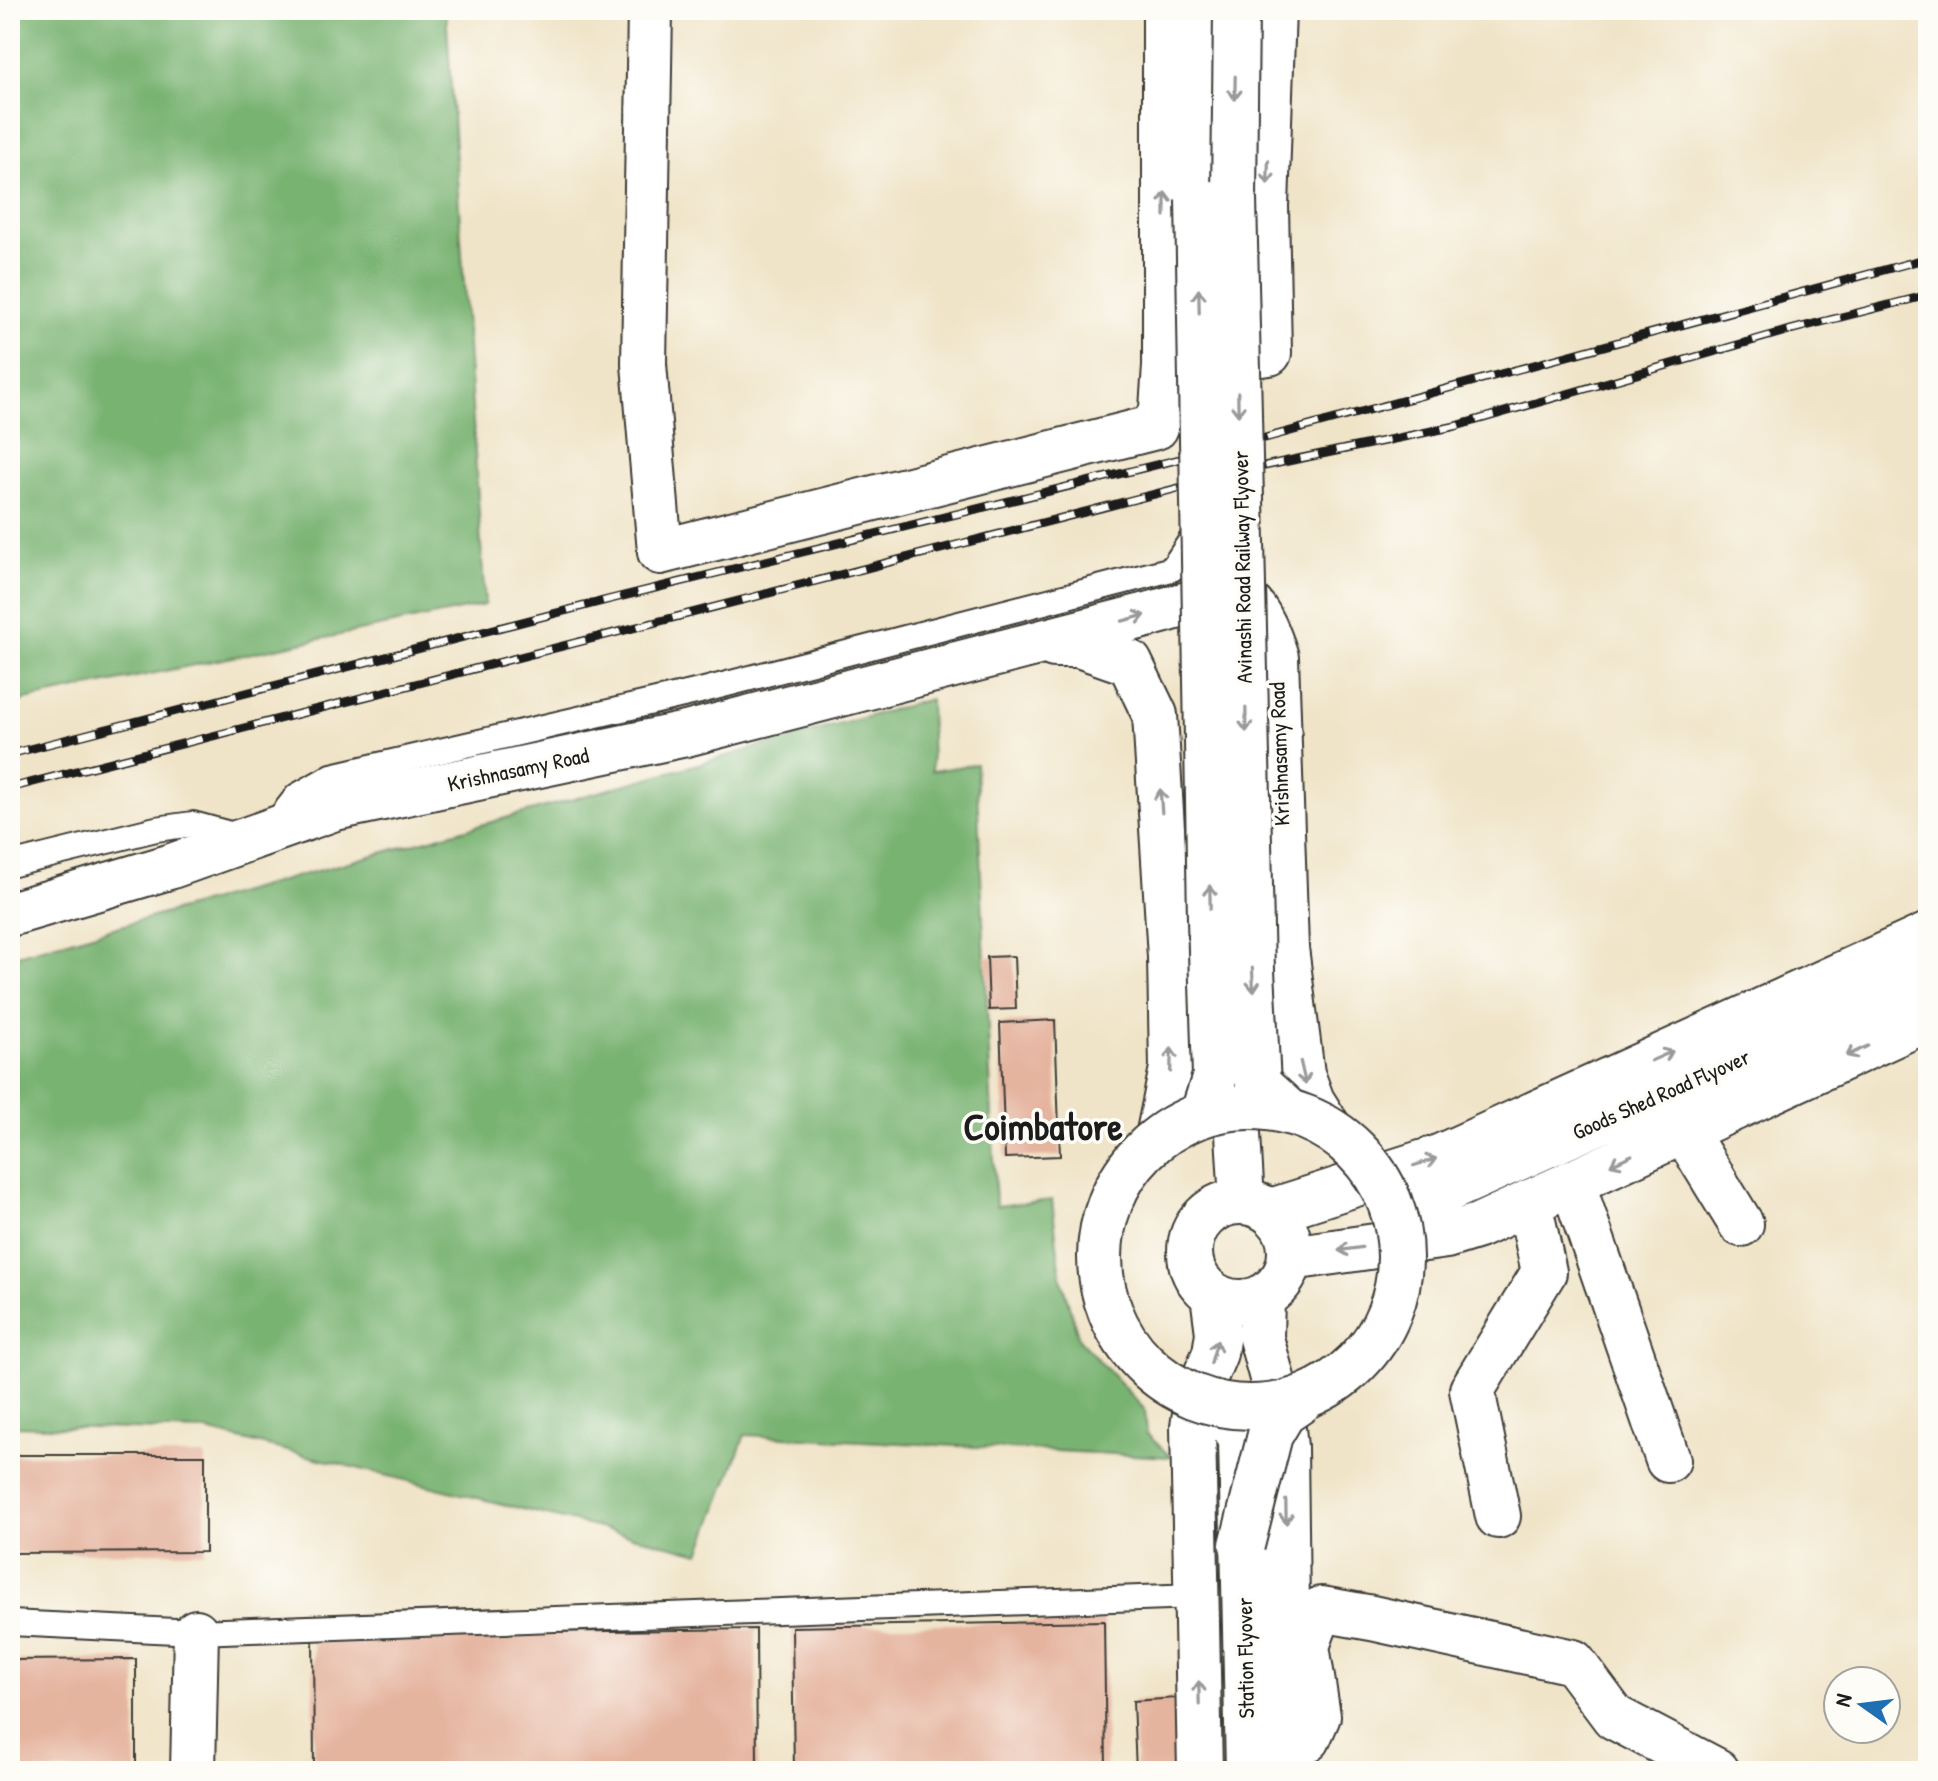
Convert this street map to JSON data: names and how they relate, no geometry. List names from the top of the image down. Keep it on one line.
{"streets":{"main road":["Avinashi Road Railway Flyover","Krishnasamy Road","Goods Shed Road Flyover","Station Flyover"]},"crossings":[["Avinashi Road Railway Flyover","Station Flyover"],["Krishnasamy Road","Station Flyover"],["Goods Shed Road Flyover","Station Flyover"]],"districts":["Coimbatore"],"north":"left"}
